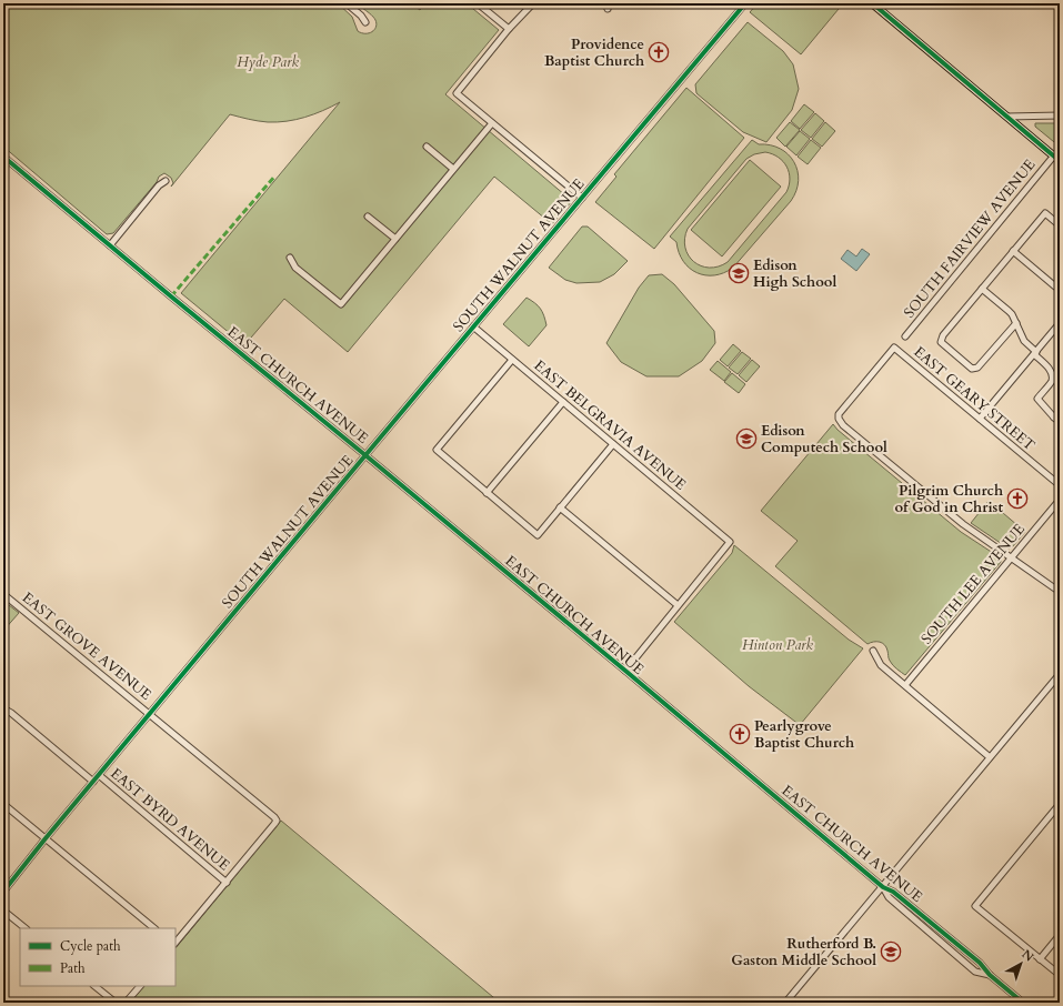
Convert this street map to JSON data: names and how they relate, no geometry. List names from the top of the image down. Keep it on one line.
{"streets":{"street":["SOUTH FAIRVIEW AVENUE","SOUTH WALNUT AVENUE","EAST CHURCH AVENUE","EAST GEARY STREET","EAST BELGRAVIA AVENUE","SOUTH LEE AVENUE","EAST GROVE AVENUE","EAST BYRD AVENUE"]},"crossings":[["SOUTH WALNUT AVENUE","EAST CHURCH AVENUE"],["SOUTH WALNUT AVENUE","EAST BELGRAVIA AVENUE"],["SOUTH WALNUT AVENUE","EAST GROVE AVENUE"],["SOUTH WALNUT AVENUE","EAST BYRD AVENUE"],["EAST GEARY STREET","SOUTH LEE AVENUE"],["EAST GROVE AVENUE","EAST BYRD AVENUE"]],"parks":["Hyde Park","Hinton Park"],"places":{"church":["Providence Baptist Church","Pilgrim Church of God in Christ","Pearlygrove Baptist Church"],"school or university":["Edison High School","Edison Computech School","Rutherford B. Gaston Middle School"]},"legend":["Cycle path","Path"],"north":"top right"}
